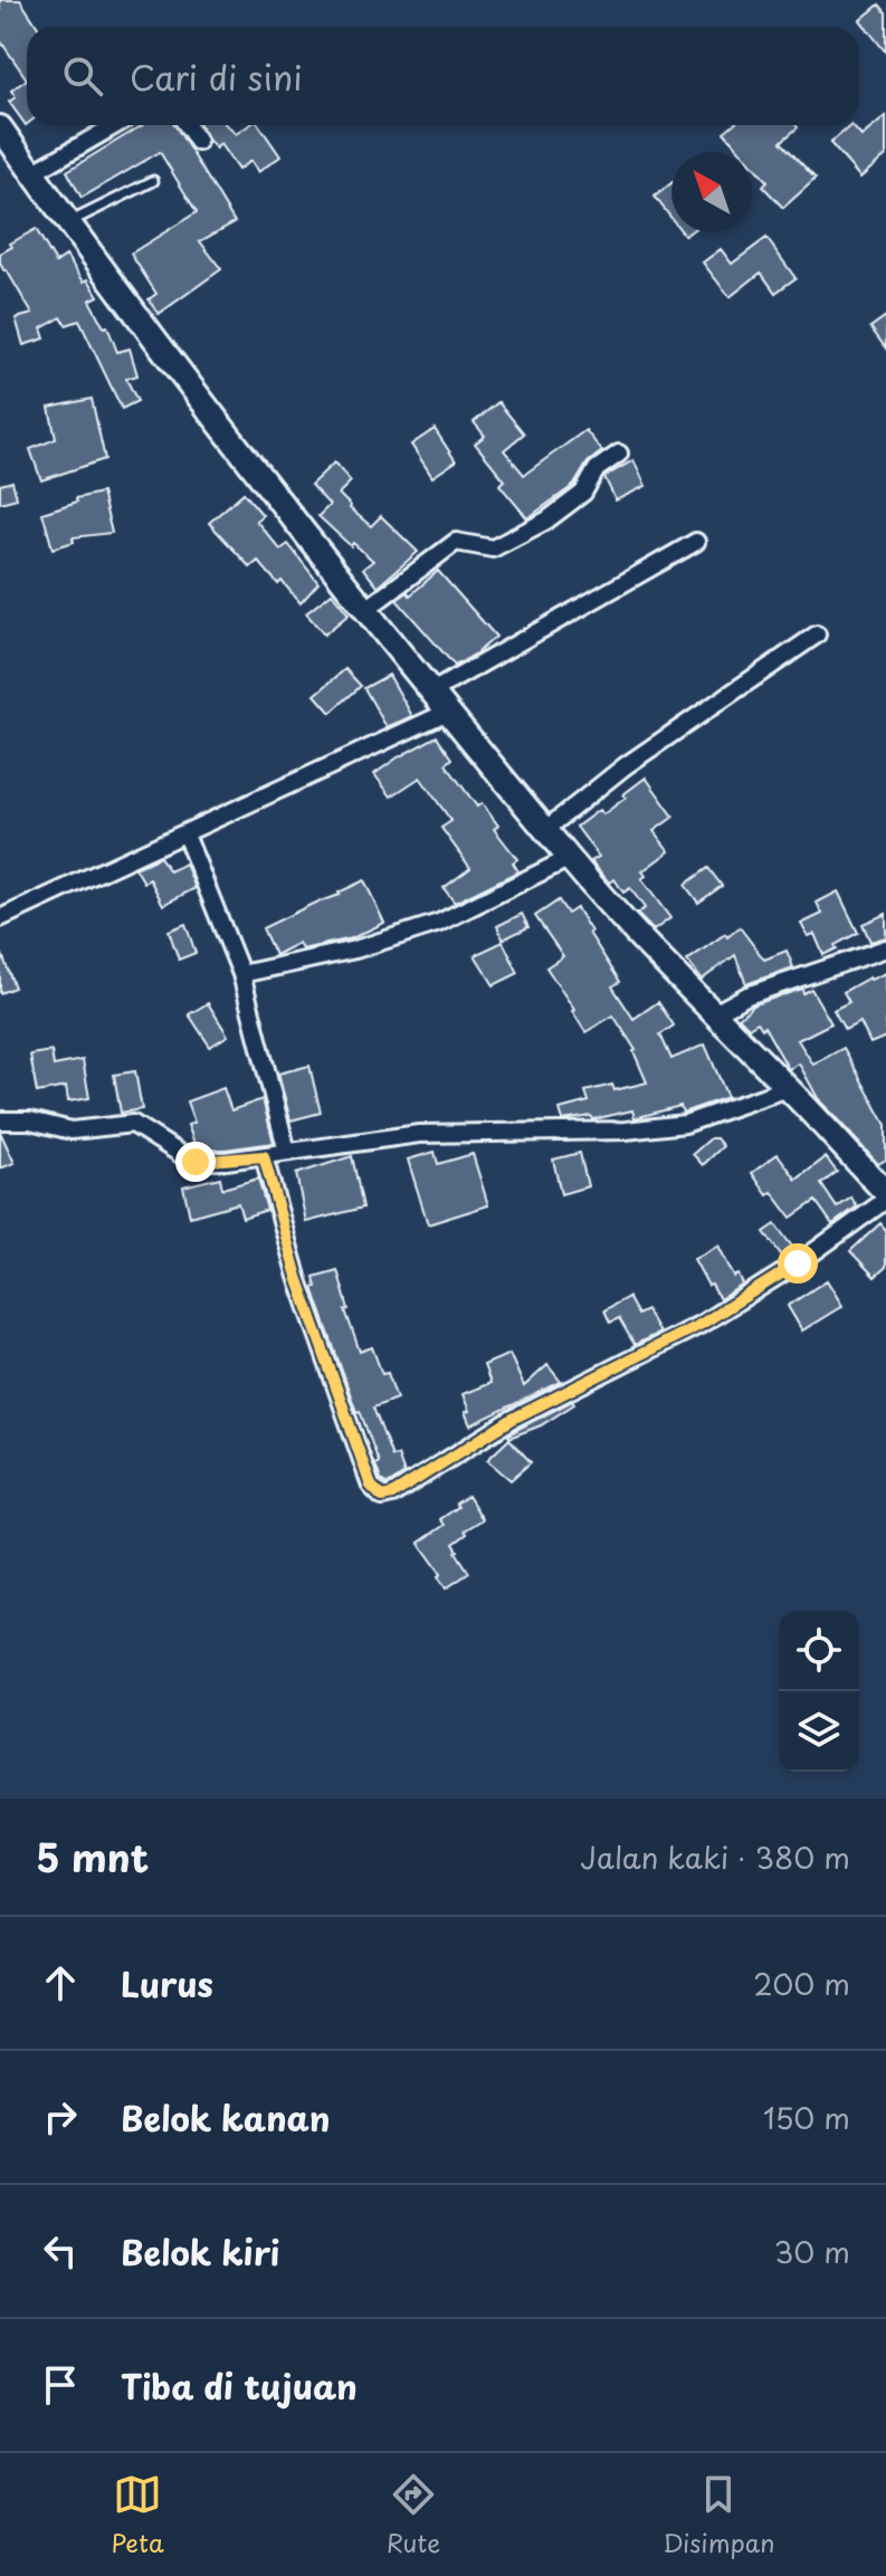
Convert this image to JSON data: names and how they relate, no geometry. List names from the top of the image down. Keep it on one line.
{"north":"top left","page":{"search":"Cari di sini","heading":["5 mnt","Jalan kaki · 380 m"],"list":[["Lurus","200 m"],["Belok kanan","150 m"],["Belok kiri","30 m"],"Tiba di tujuan"],"nav":["Peta","Rute","Disimpan"]}}
